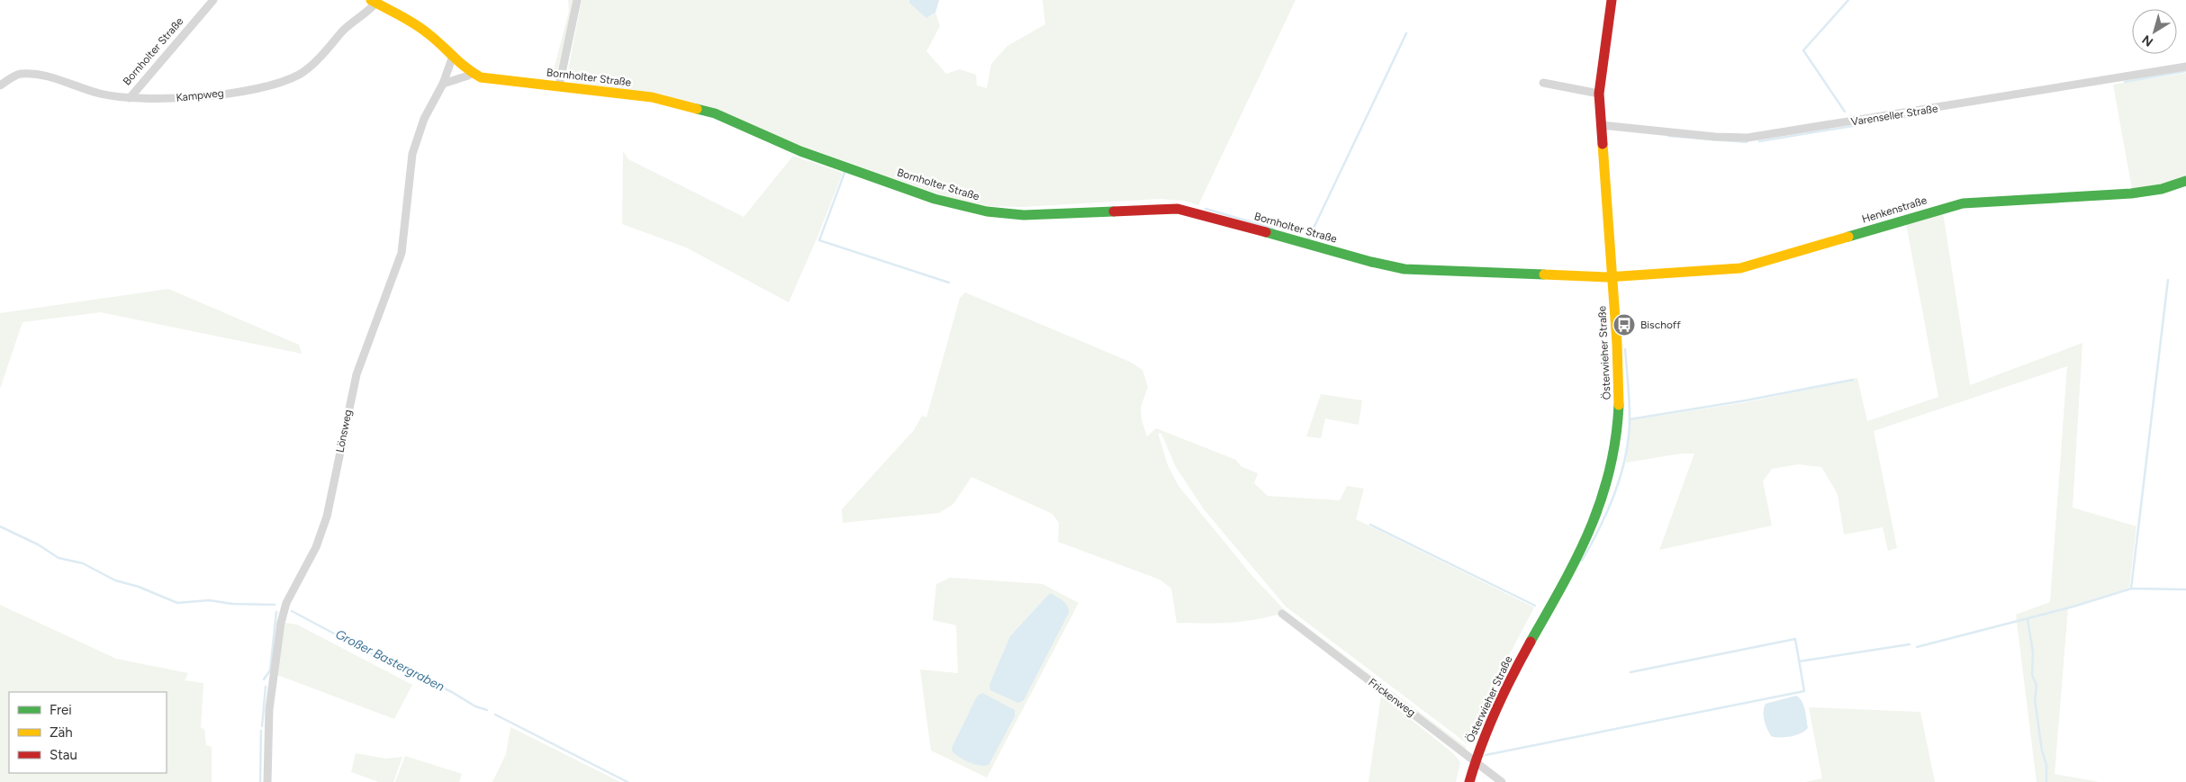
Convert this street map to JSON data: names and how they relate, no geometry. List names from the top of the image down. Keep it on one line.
{"streets":{"street":["Bornholter Straße","Kampweg","Varenseller Straße","Henkenstraße","Österwieher Straße","Lönsweg","Frickenweg"]},"crossings":[["Bornholter Straße","Kampweg"],["Bornholter Straße","Henkenstraße"],["Bornholter Straße","Österwieher Straße"],["Bornholter Straße","Lönsweg"],["Varenseller Straße","Österwieher Straße"],["Henkenstraße","Österwieher Straße"],["Österwieher Straße","Frickenweg"]],"water":["Großer Bastergraben"],"places":{"bus stop":["Bischoff"]},"legend":["Frei","Zäh","Stau"],"north":"bottom left"}
